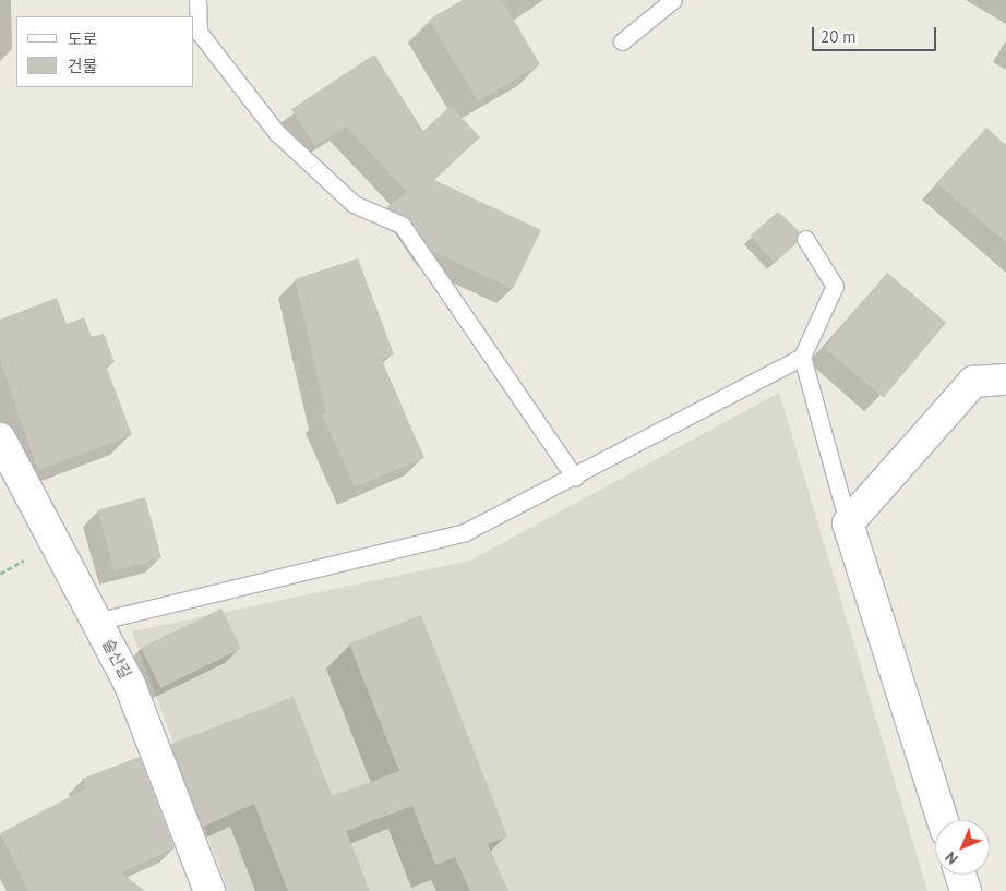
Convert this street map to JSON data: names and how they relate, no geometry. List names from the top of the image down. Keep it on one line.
{"streets":{"street":["술산길"]},"legend":["도로","건물"],"scale_bar":"20 m","north":"bottom left"}
